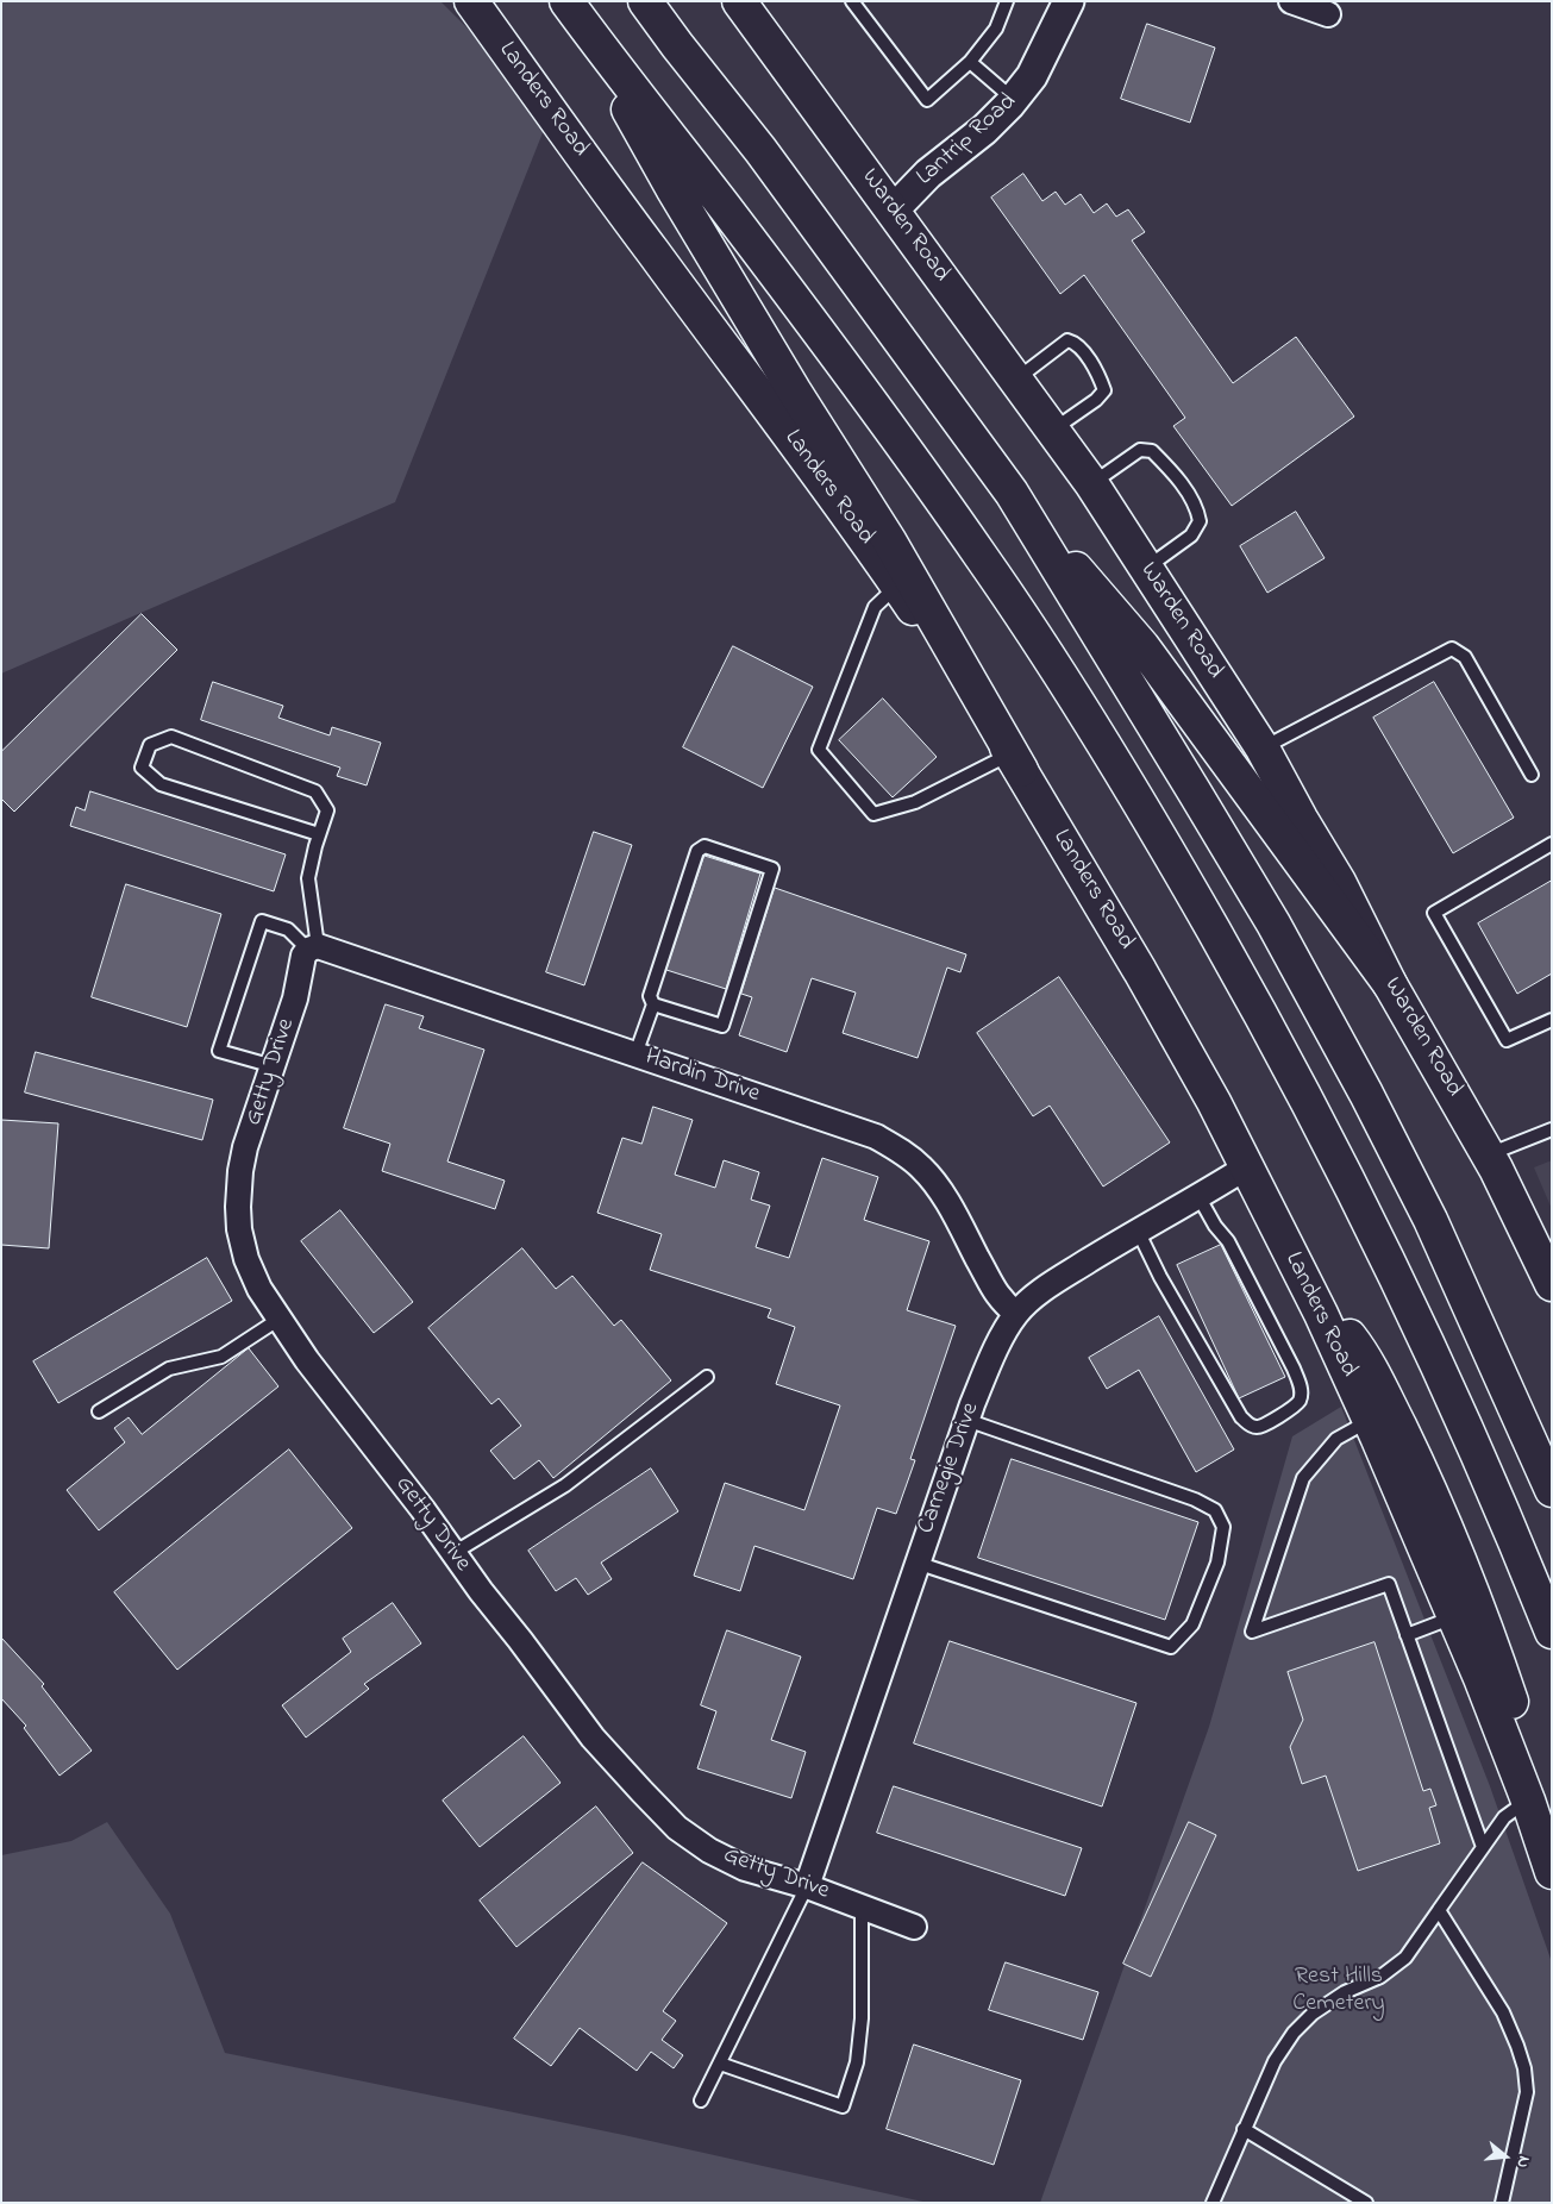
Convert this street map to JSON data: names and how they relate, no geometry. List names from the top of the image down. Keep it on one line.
{"streets":{"main road":["Landers Road","Warden Road"],"street":["Lantrip Road","Getty Drive","Hardin Drive","Carnegie Drive"]},"crossings":[["Landers Road","Carnegie Drive"],["Lantrip Road","Warden Road"],["Getty Drive","Hardin Drive"],["Getty Drive","Carnegie Drive"],["Hardin Drive","Carnegie Drive"]],"parks":["Rest Hills Cemetery"],"north":"right"}
